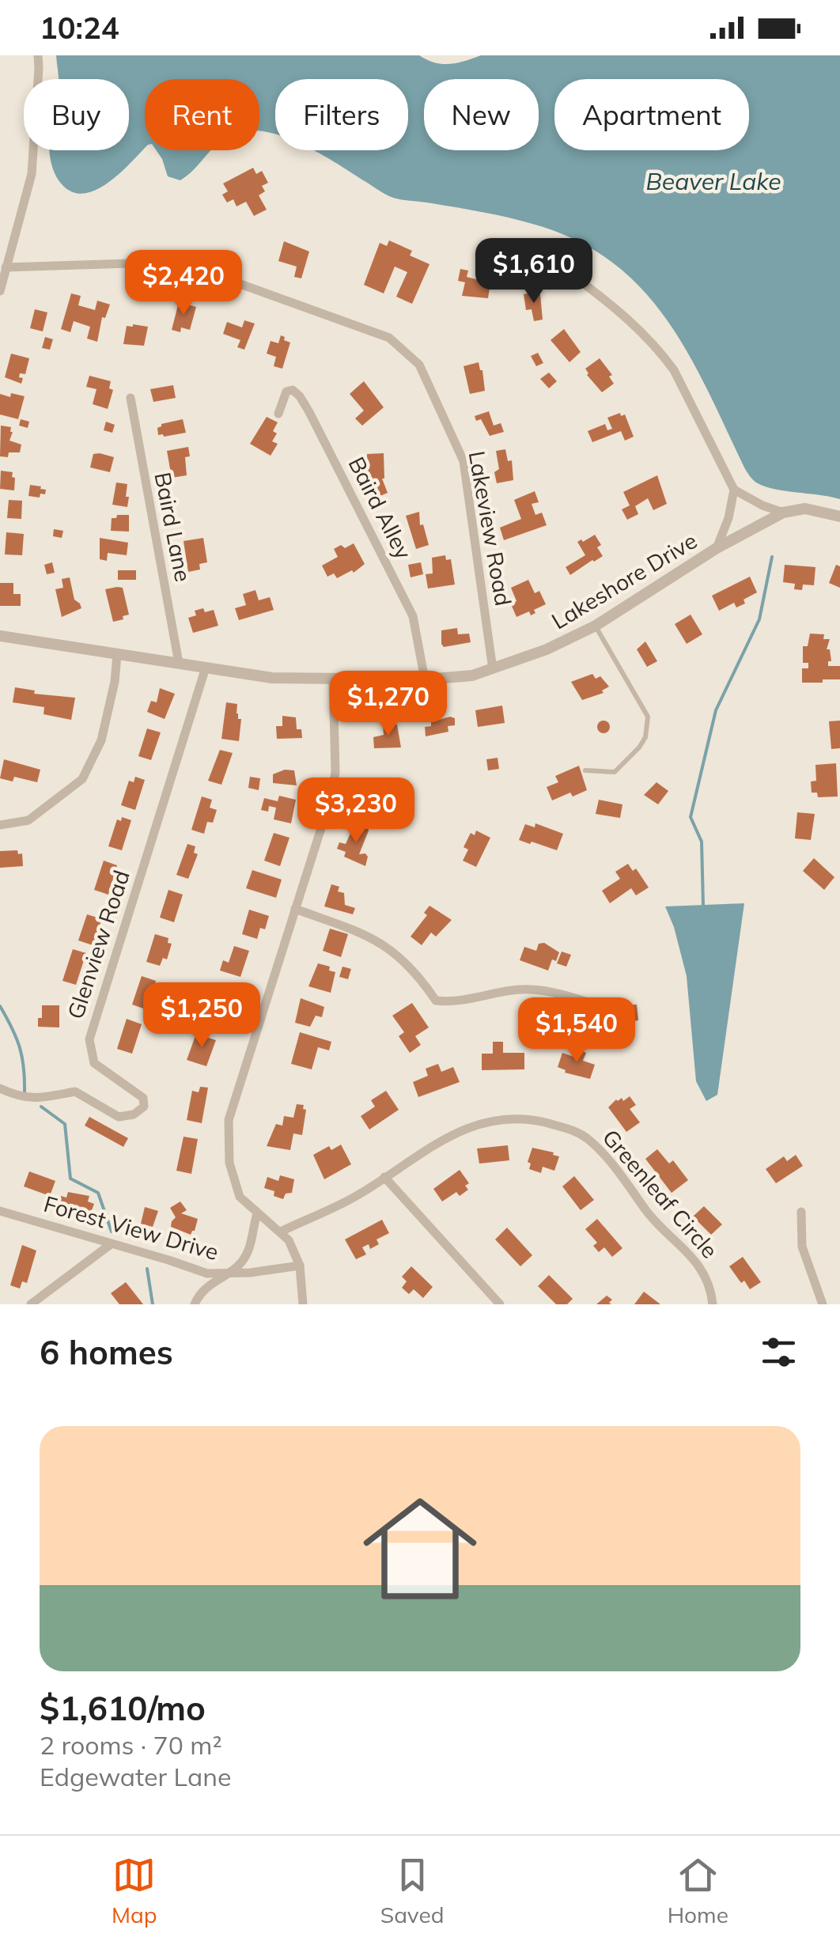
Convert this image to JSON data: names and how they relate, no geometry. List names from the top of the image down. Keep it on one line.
{"streets":{"street":["Baird Alley","Baird Lane","Lakeview Road","Lakeshore Drive","Glenview Road","Greenleaf Circle","Forest View Drive"]},"crossings":[["Baird Alley","Lakeshore Drive"],["Baird Lane","Lakeshore Drive"],["Lakeview Road","Lakeshore Drive"],["Lakeshore Drive","Glenview Road"]],"water":["Beaver Lake"],"page":{"status":"10:24","chip":["Buy","Rent","Filters","New","Apartment"],"price":["$1,610","$2,420","$1,270","$3,230","$1,250","$1,540"],"heading":"6 homes","list":[{"name":"$1,610/mo","note":"2 rooms · 70 m² · Edgewater Lane"}],"tabs":["Map","Saved","Home"]}}
